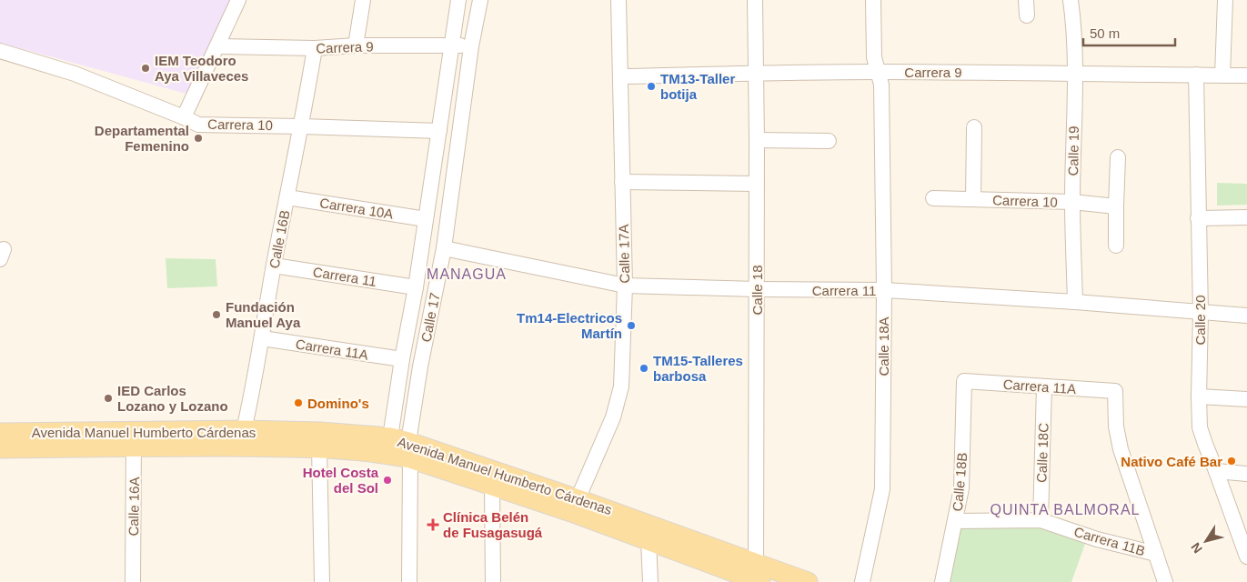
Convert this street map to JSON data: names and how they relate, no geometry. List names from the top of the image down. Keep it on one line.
{"streets":{"main road":["Avenida Manuel Humberto Cárdenas"],"street":["Carrera 9","Carrera 10","Calle 19","Carrera 10A","Calle 16B","Calle 17A","Carrera 11","Calle 18","Calle 17","Calle 20","Calle 18A","Carrera 11A","Calle 18C","Calle 18B","Calle 16A","Carrera 11B"]},"crossings":[["Carrera 9","Calle 19"],["Carrera 9","Calle 16B"],["Carrera 9","Calle 17A"],["Carrera 9","Calle 18"],["Carrera 9","Calle 17"],["Carrera 9","Calle 20"],["Carrera 9","Calle 18A"],["Carrera 10","Calle 19"],["Carrera 10","Calle 16B"],["Carrera 10","Calle 17"],["Calle 19","Carrera 11"],["Carrera 10A","Calle 16B"],["Carrera 10A","Calle 17"],["Calle 16B","Carrera 11"],["Calle 16B","Carrera 11A"],["Calle 16B","Avenida Manuel Humberto Cárdenas"],["Calle 17A","Carrera 11"],["Calle 17A","Avenida Manuel Humberto Cárdenas"],["Carrera 11","Calle 18"],["Carrera 11","Calle 17"],["Carrera 11","Calle 20"],["Carrera 11","Calle 18A"],["Calle 18","Avenida Manuel Humberto Cárdenas"],["Calle 17","Carrera 11A"],["Calle 17","Avenida Manuel Humberto Cárdenas"],["Carrera 11A","Calle 18C"],["Carrera 11A","Calle 18B"],["Carrera 11A","Carrera 11B"],["Avenida Manuel Humberto Cárdenas","Calle 16A"],["Calle 18C","Carrera 11B"],["Calle 18B","Carrera 11B"]],"districts":["MANAGUA","QUINTA BALMORAL"],"places":{"other":["IEM Teodoro Aya Villaveces","TM13-Taller botija","Departamental Femenino","Fundación Manuel Aya","Tm14-Electricos Martín","TM15-Talleres barbosa","IED Carlos Lozano y Lozano","Domino's","Nativo Café Bar","Hotel Costa del Sol"],"health":["Clínica Belén de Fusagasugá"]},"scale_bar":"50 m","north":"bottom left"}
